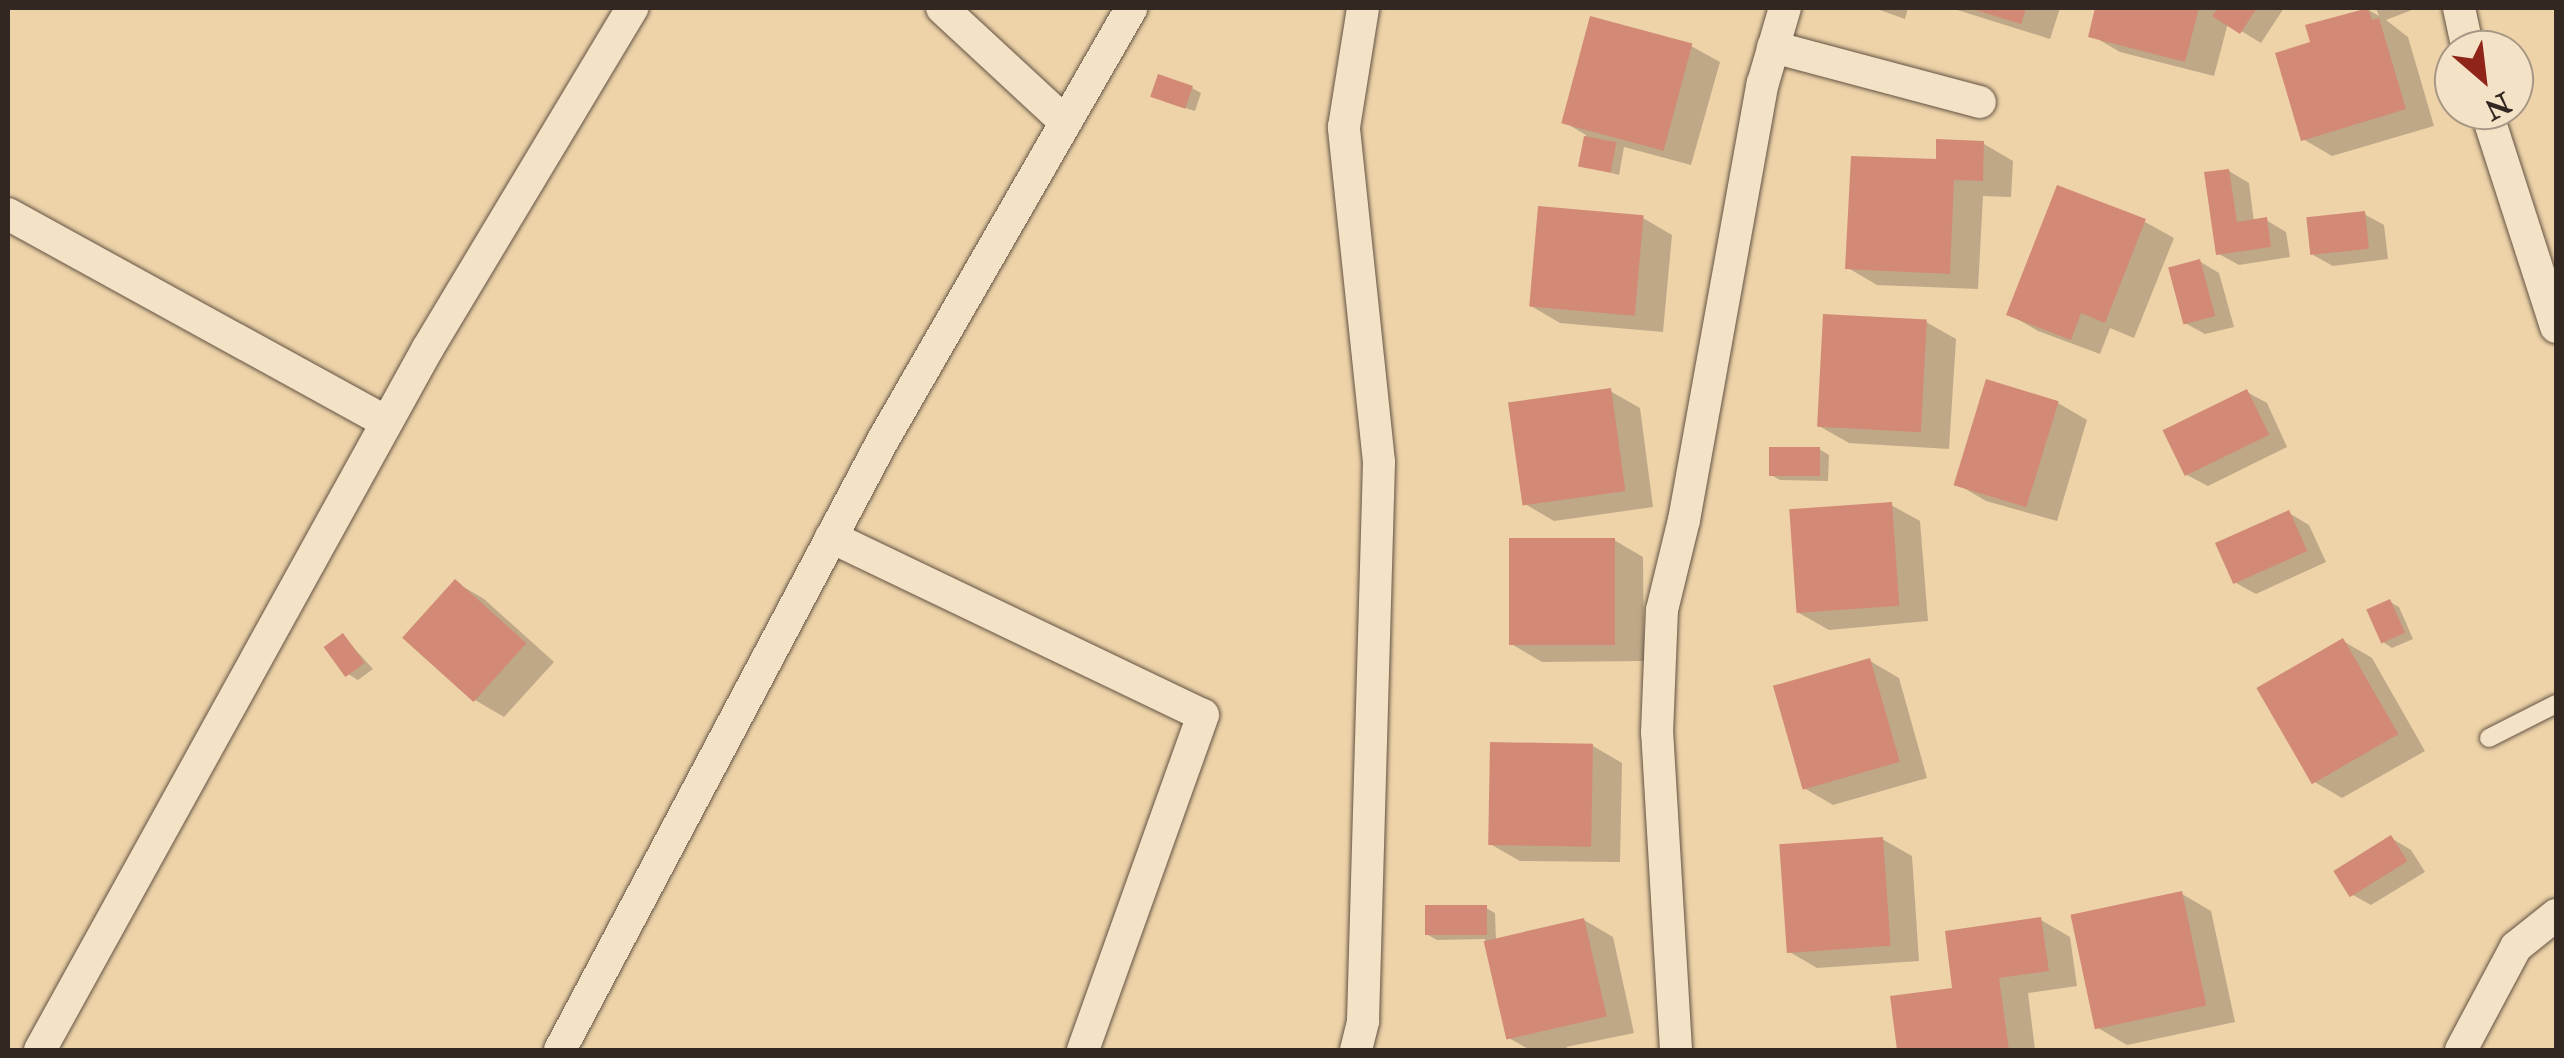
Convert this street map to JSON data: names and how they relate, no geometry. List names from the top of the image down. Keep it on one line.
{"north":"bottom right"}
